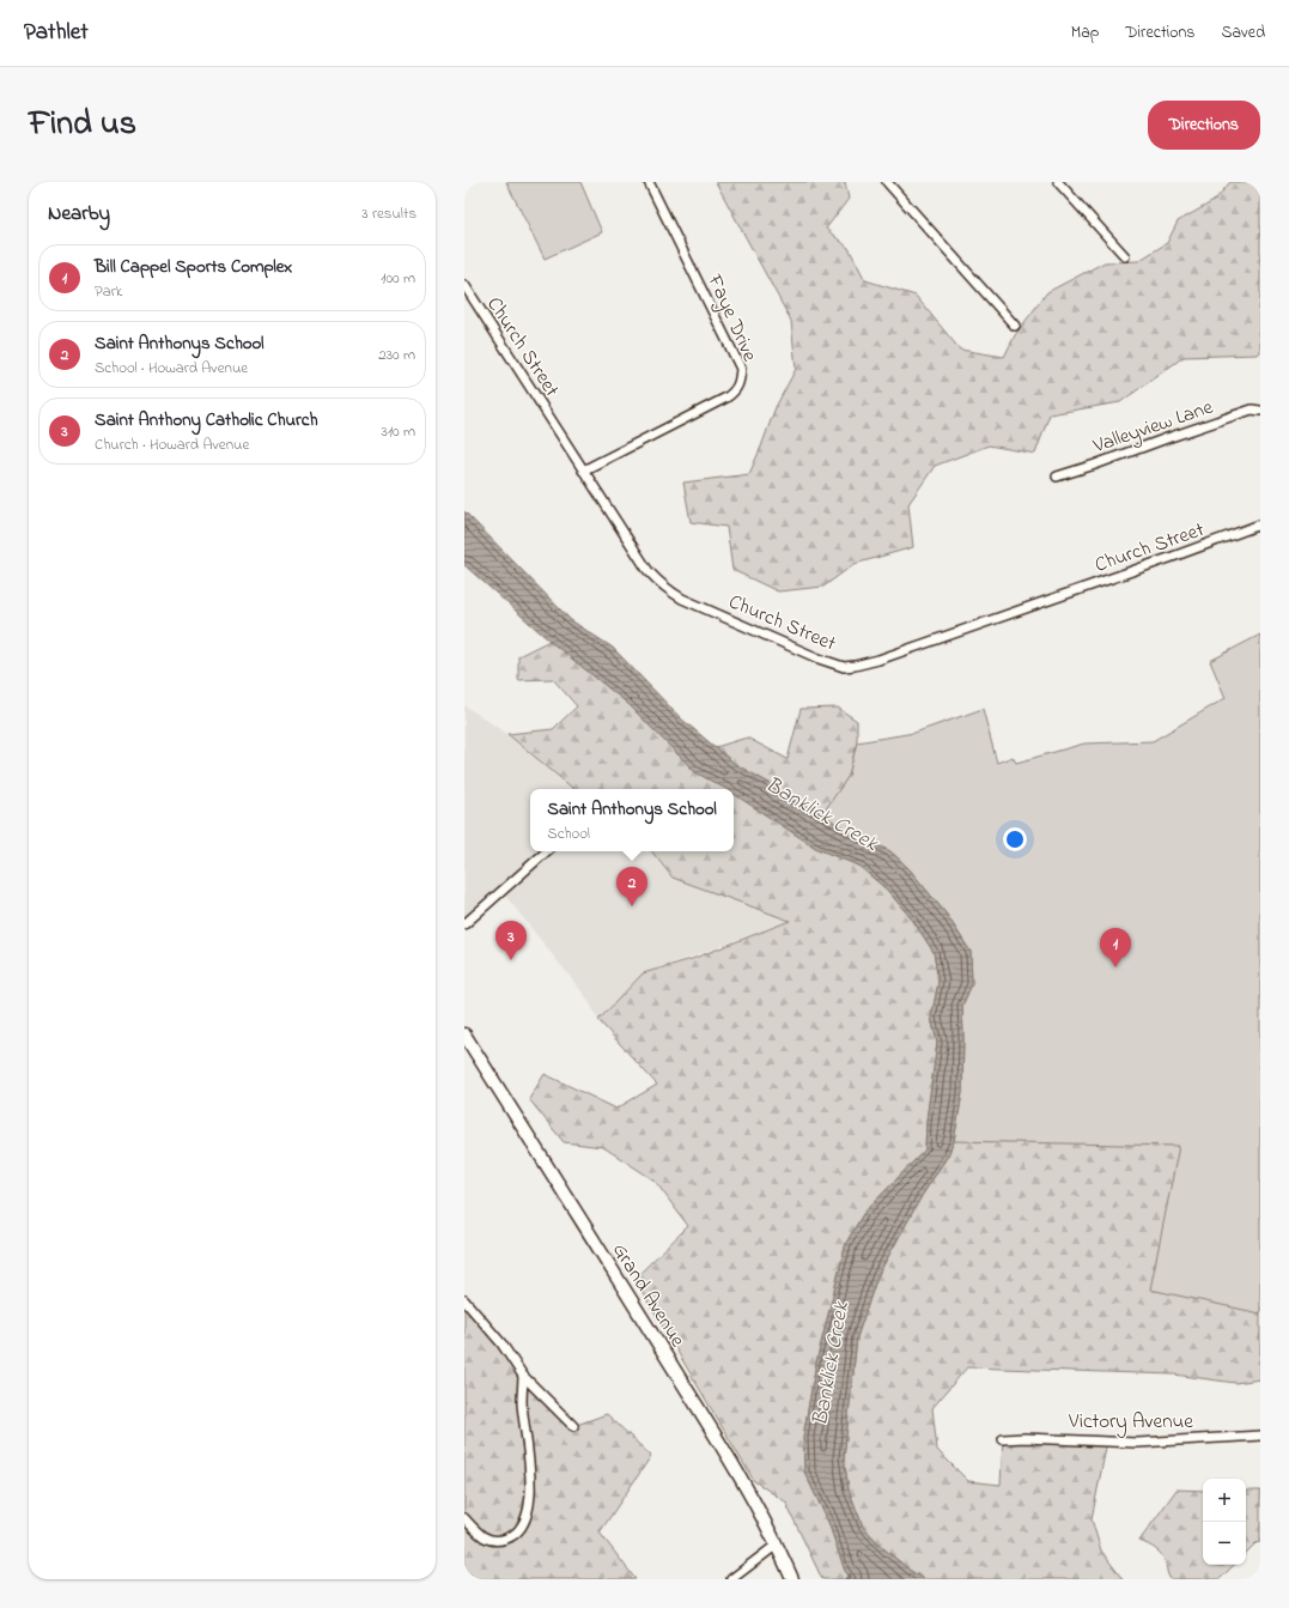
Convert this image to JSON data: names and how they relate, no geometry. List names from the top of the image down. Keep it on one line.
{"streets":{"street":["Faye Drive","Church Street","Valleyview Lane","Grand Avenue","Victory Avenue"]},"crossings":[["Faye Drive","Church Street"]],"water":["Banklick Creek"],"page":{"header":"Pathlet","nav":["Map","Directions","Saved"],"title":"Find us","buttons":"Directions","heading":["Nearby","3 results"],"list":[{"mark":"1","name":"Bill Cappel Sports Complex","note":"Park","value":"100 m"},{"mark":"2","name":"Saint Anthonys School","note":"School · Howard Avenue","value":"230 m"},{"mark":"3","name":"Saint Anthony Catholic Church","note":"Church · Howard Avenue","value":"310 m"}],"popup":["Saint Anthonys School","School"],"pins":["2","3","1"],"map_buttons":["+","−"]}}
